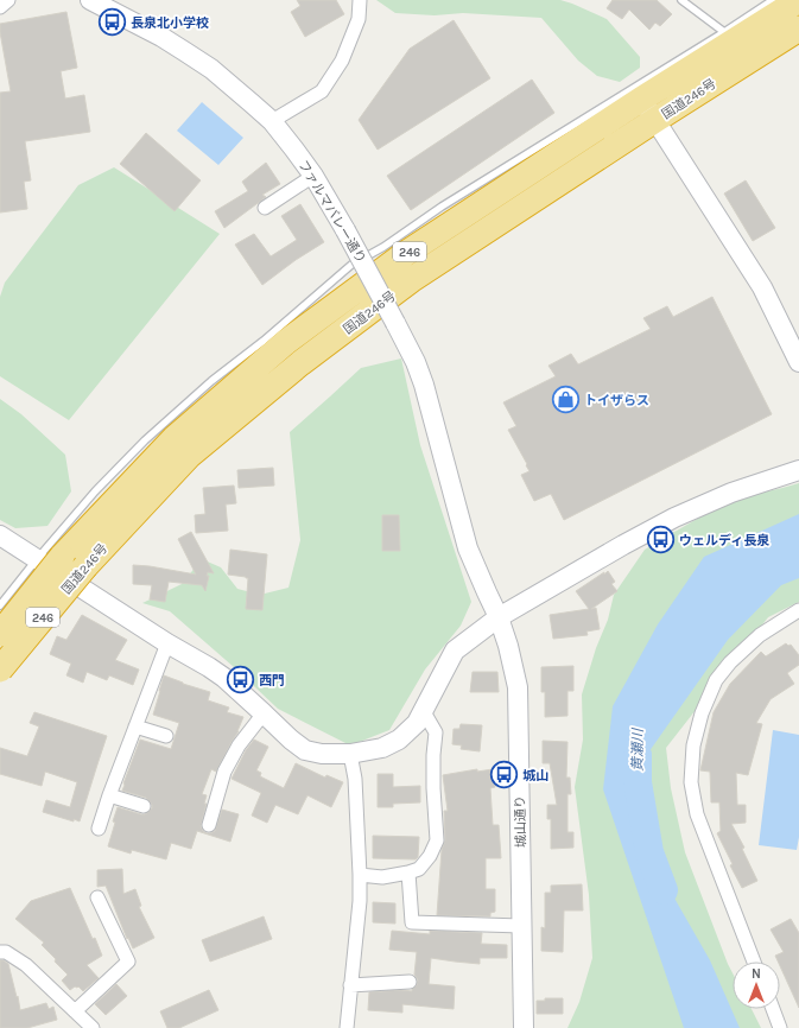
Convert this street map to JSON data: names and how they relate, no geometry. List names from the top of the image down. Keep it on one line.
{"streets":{"highway":["国道246号","246"],"street":["ファルマバレー通り","城山通り"]},"crossings":[["ファルマバレー通り","城山通り"]],"water":["黄瀬川"],"places":{"bus stop":["長泉北小学校","ウェルディ長泉","西門","城山"],"shop":["トイザらス"]},"north":"top"}
